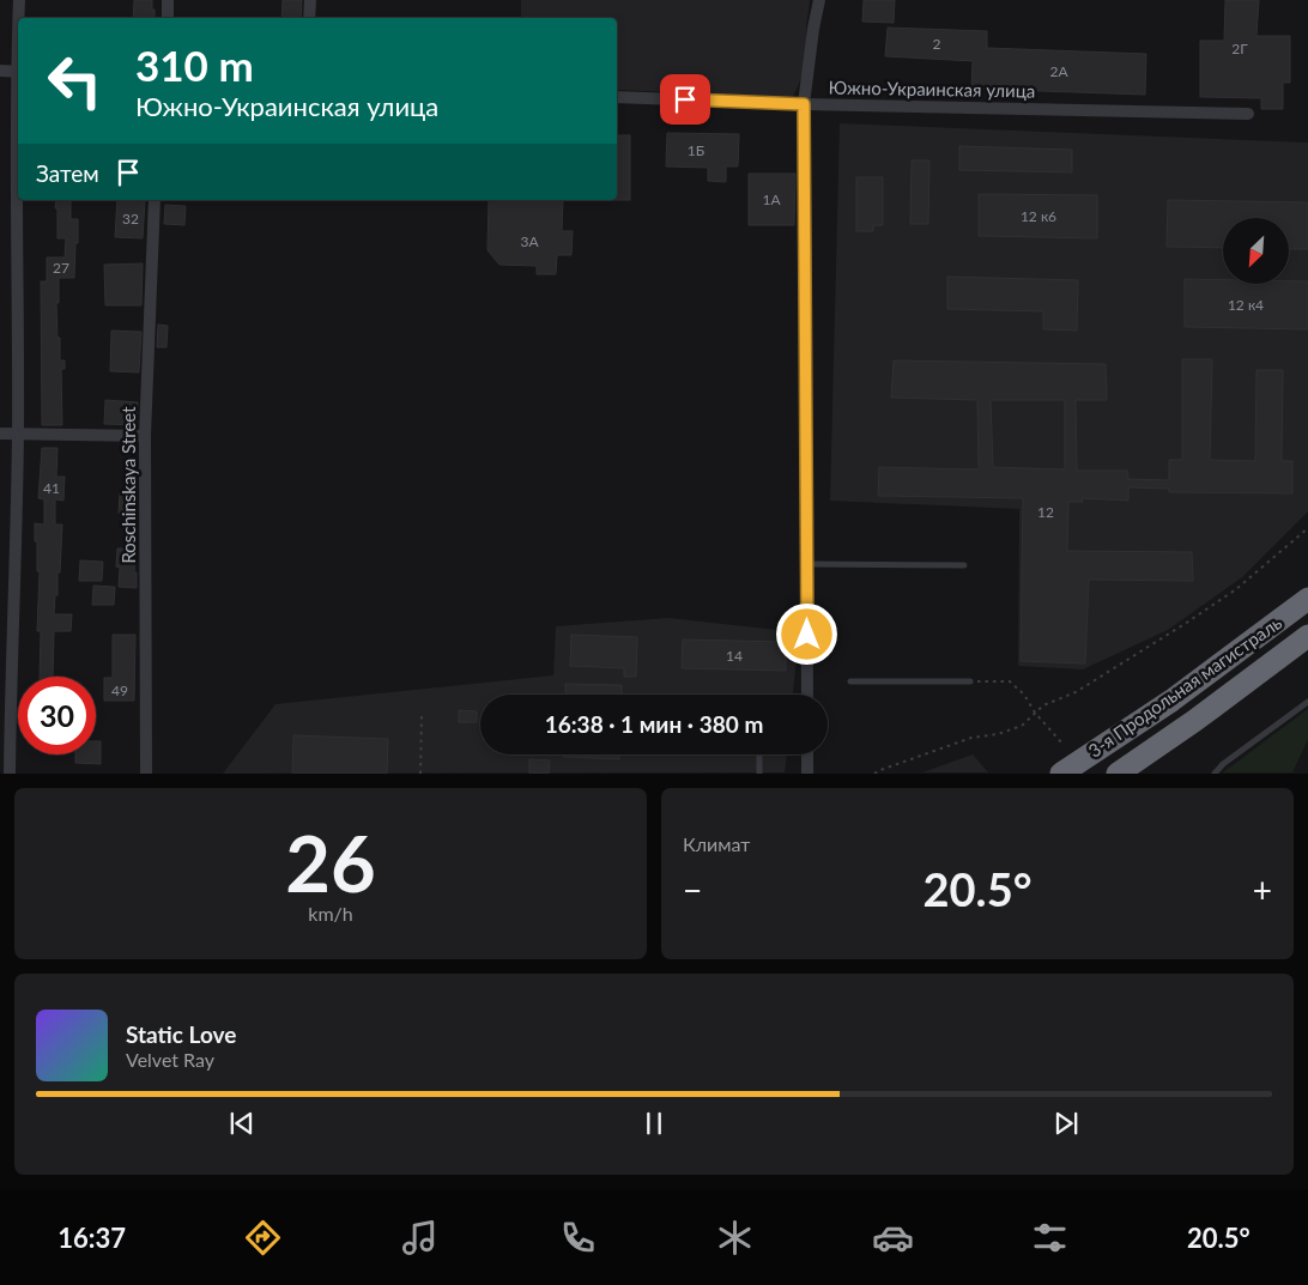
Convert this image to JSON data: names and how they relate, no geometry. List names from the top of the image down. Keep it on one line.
{"streets":{"highway":["3-я Продольная магистраль"],"street":["Южно-Украинская улица","Roschinskaya Street"]},"house_numbers":["2","2Г","2А","1Б","1А","12 к6","32","3А","27","12 к4","41","12","14","49"],"north":"bottom left","page":{"turn":["310 m","Южно-Украинская улица"],"then":"Затем","limit":"30","trip":"16:38 · 1 мин · 380 m","tile":[["26","km/h"],"Климат"],"heat":["−","20.5°","+"],"song":["Static Love","Velvet Ray"],"tabs":["16:37","20.5°"]}}
